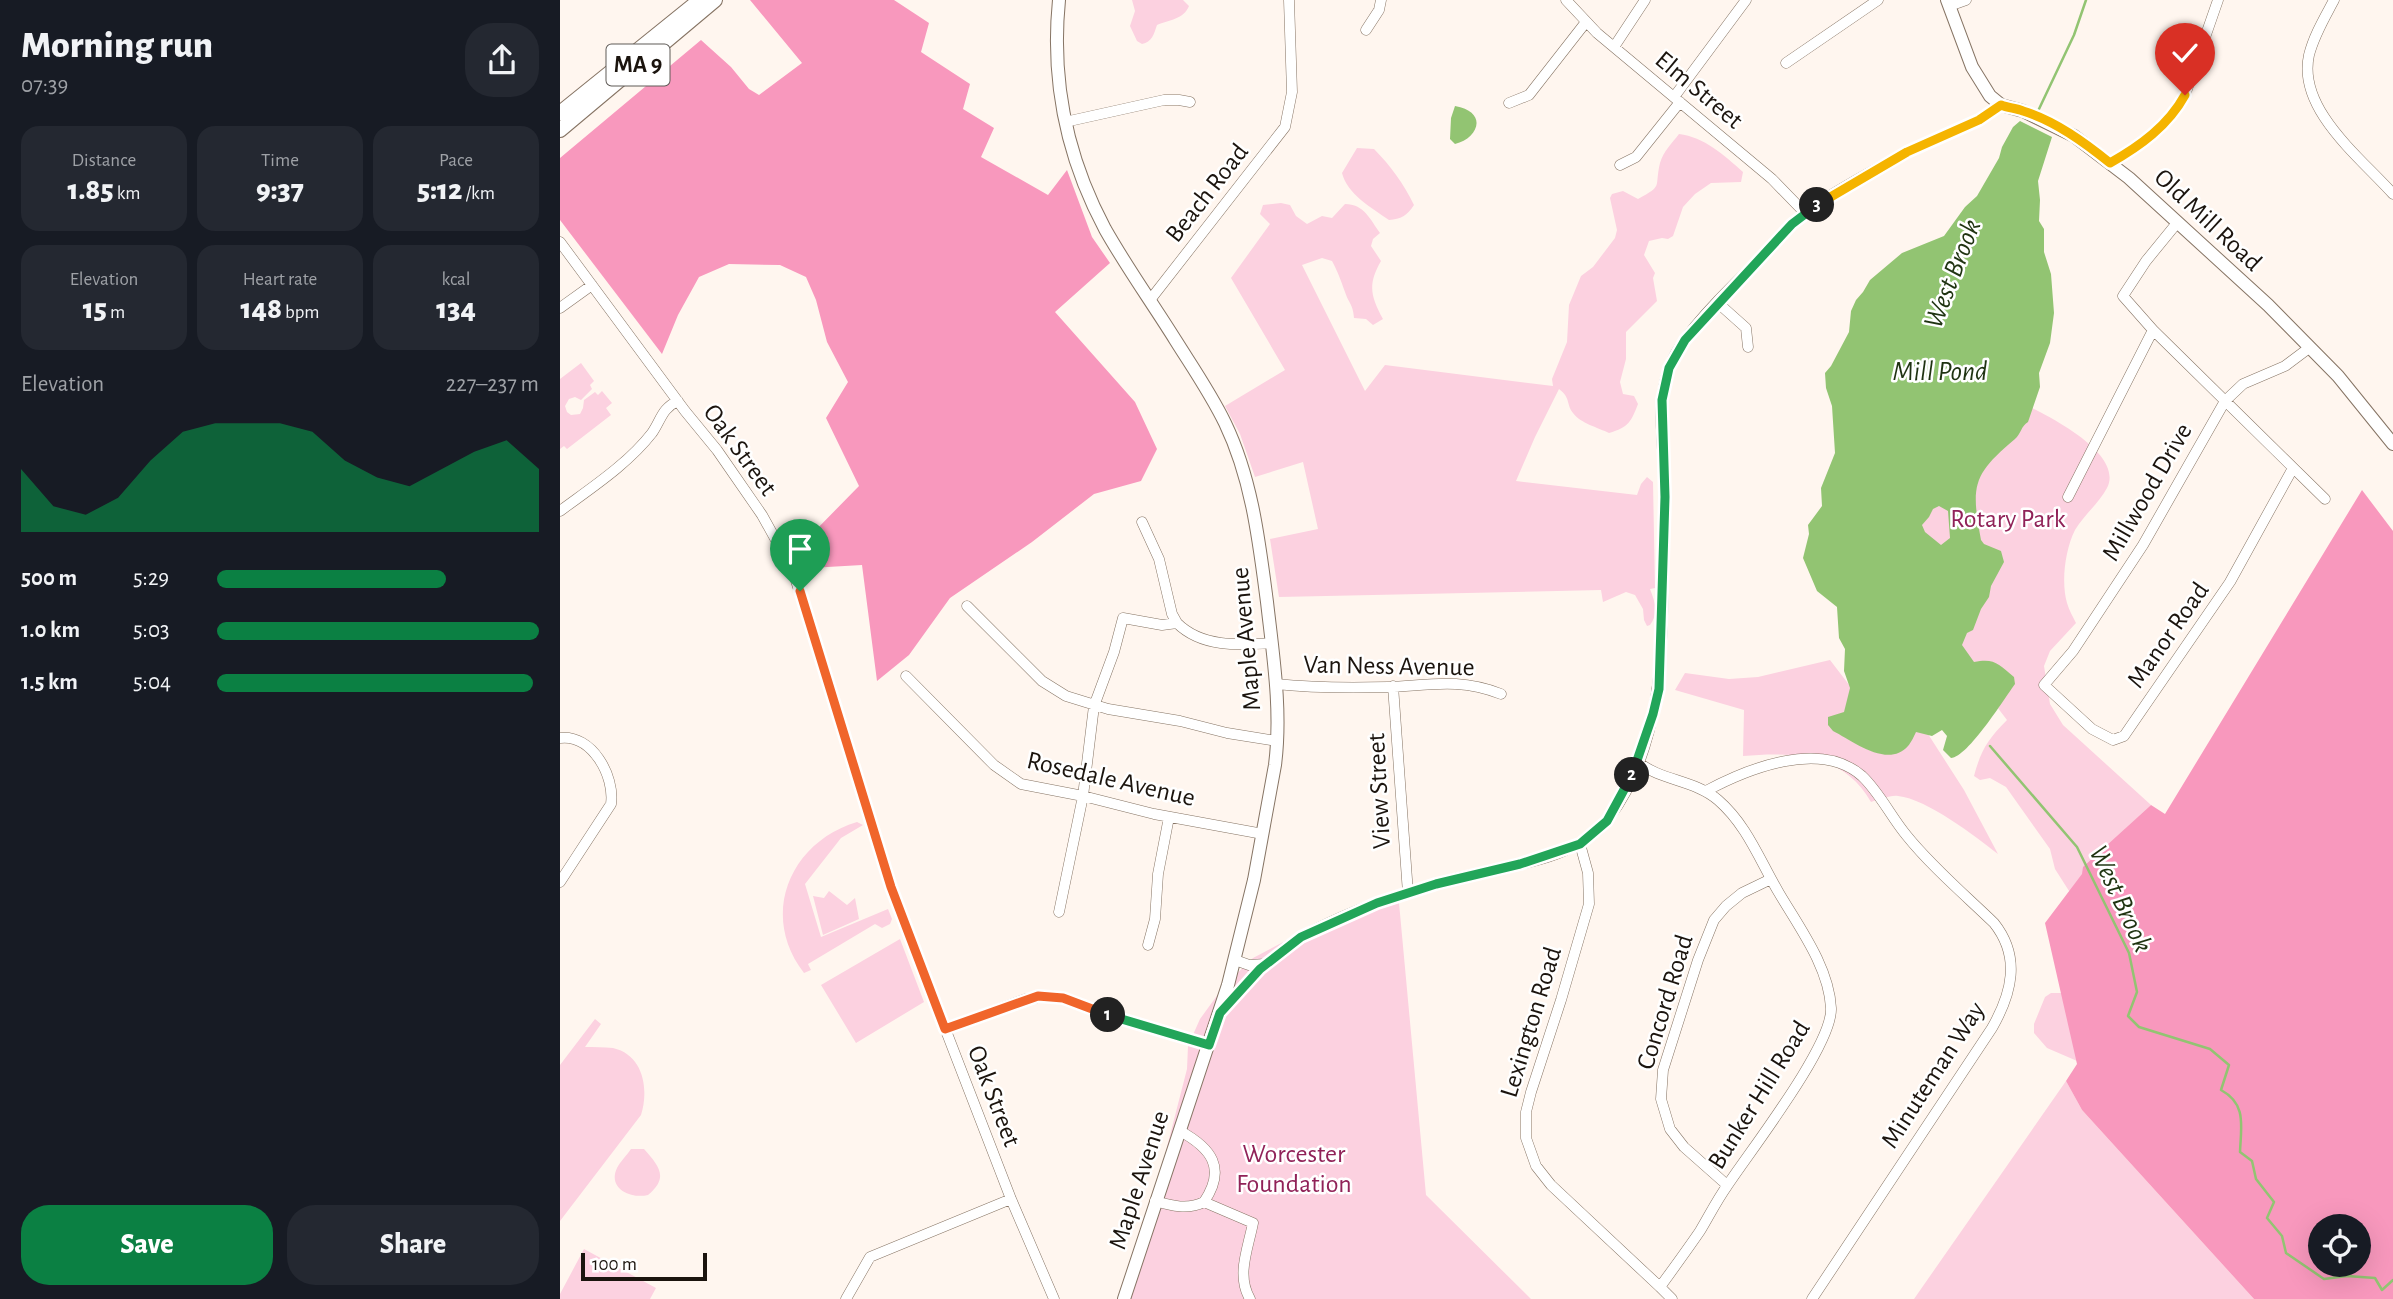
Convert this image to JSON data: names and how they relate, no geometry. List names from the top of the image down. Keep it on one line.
{"streets":{"highway":["MA 9"],"main road":["Old Mill Road","Maple Avenue"],"street":["Elm Street","Beach Road","Oak Street","Millwood Drive","Manor Road","Van Ness Avenue","Rosedale Avenue","View Street","Concord Road","Lexington Road","Minuteman Way","Bunker Hill Road"]},"crossings":[["Beach Road","Maple Avenue"],["Old Mill Road","Millwood Drive"],["Millwood Drive","Manor Road"],["Maple Avenue","Van Ness Avenue"],["Maple Avenue","Rosedale Avenue"],["Van Ness Avenue","View Street"],["Concord Road","Bunker Hill Road"],["Lexington Road","Bunker Hill Road"],["Minuteman Way","Bunker Hill Road"]],"water":["West Brook","Mill Pond"],"parks":["Rotary Park","Worcester Foundation"],"scale_bar":"100 m","page":{"heading":["Morning run","07:39"],"stats":[["Distance","1.85 km"],["Time","9:37"],["Pace","5:12 /km"],["Elevation","15 m"],["Heart rate","148 bpm"],["kcal","134"]],"pins":["3","2","1"],"chart":["Elevation","227–237 m"],"list":[{"name":"500 m","note":"5:29"},{"name":"1.0 km","note":"5:03"},{"name":"1.5 km","note":"5:04"}],"buttons":["Save","Share"],"scale":"100 m"}}
